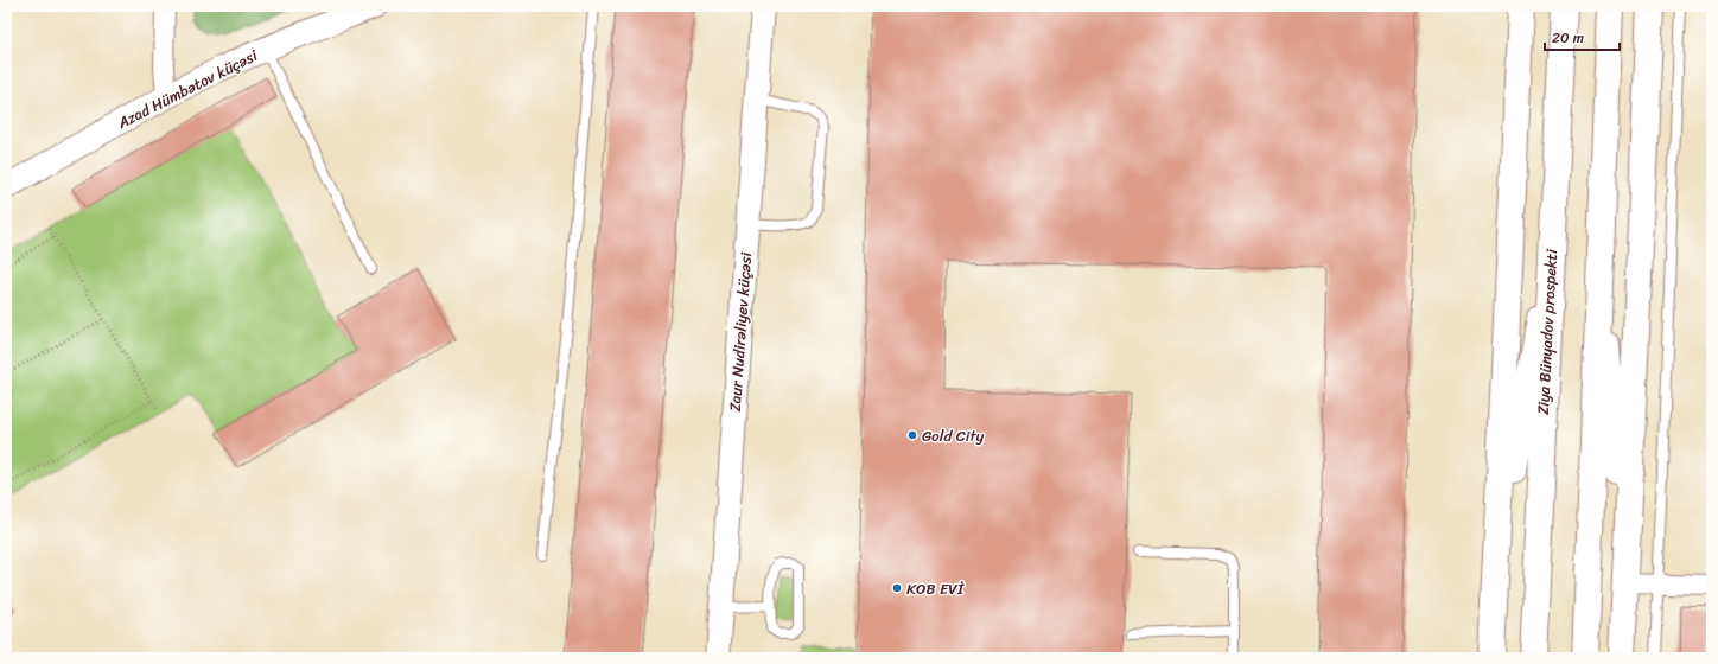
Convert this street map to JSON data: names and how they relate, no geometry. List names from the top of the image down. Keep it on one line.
{"streets":{"main road":["Ziya Bünyadov prospekti"],"street":["Azad Hümbətov küçəsi","Zaur Nudirəliyev küçəsi"]},"places":["Gold City","KOB EVİ"],"scale_bar":"20 m"}
